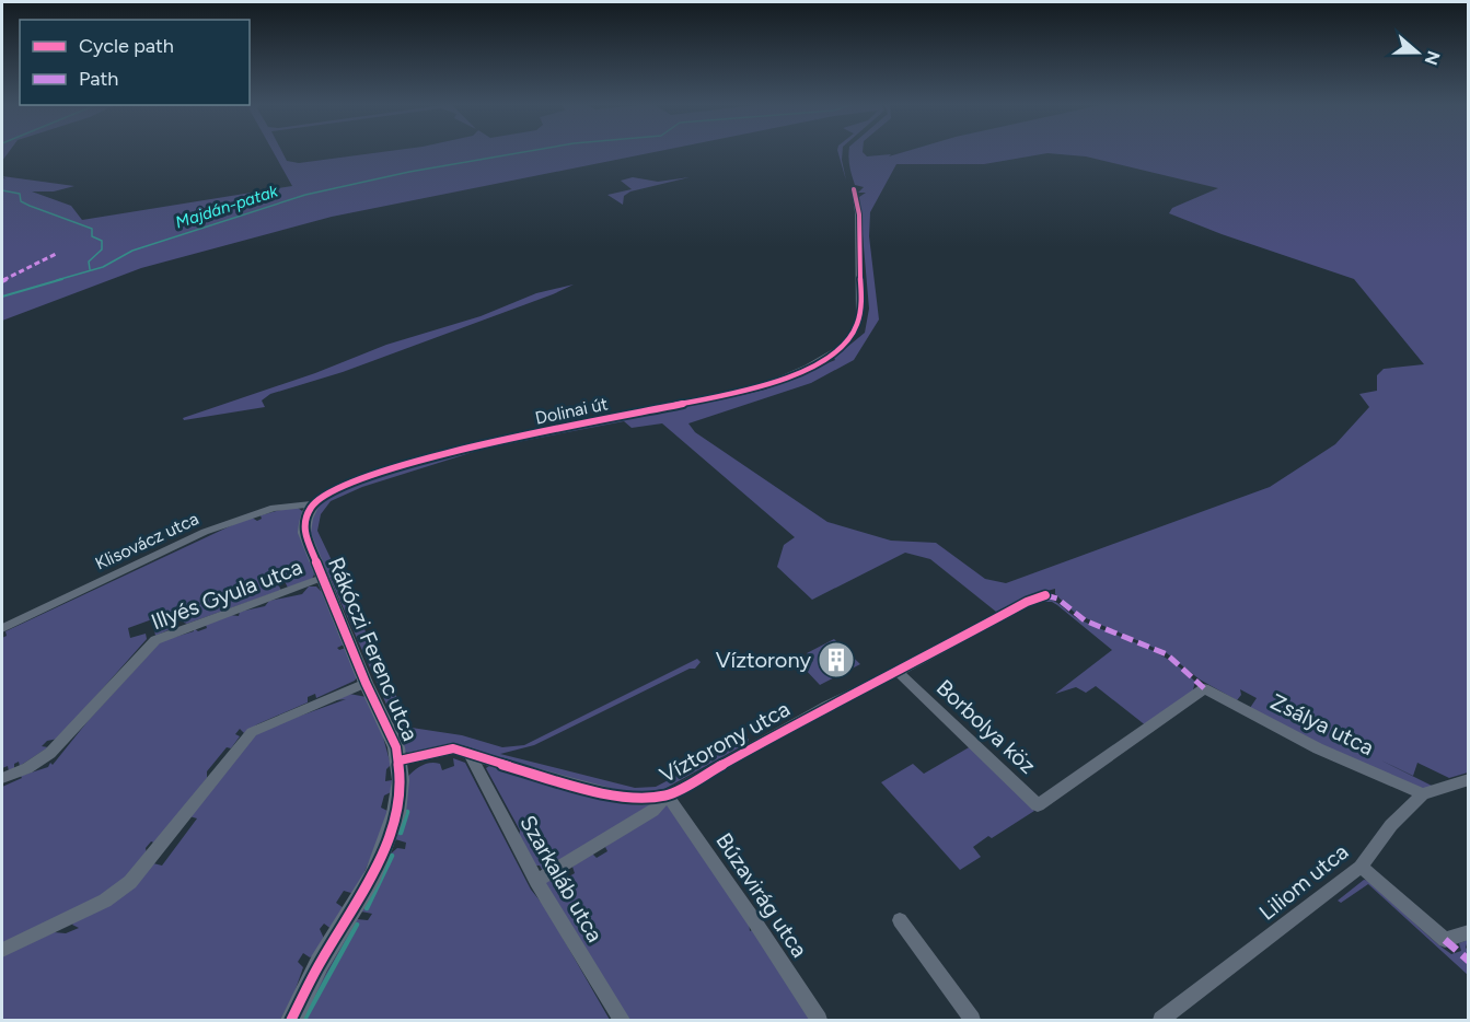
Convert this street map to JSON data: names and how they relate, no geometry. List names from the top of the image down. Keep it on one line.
{"streets":{"street":["Dolinai út","Klisovácz utca","Illyés Gyula utca","Rákóczi Ferenc utca","Zsálya utca","Borbolya köz","Víztorony utca","Szarkaláb utca","Liliom utca","Búzavirág utca"]},"crossings":[["Dolinai út","Klisovácz utca"],["Dolinai út","Rákóczi Ferenc utca"],["Klisovácz utca","Rákóczi Ferenc utca"],["Illyés Gyula utca","Rákóczi Ferenc utca"],["Rákóczi Ferenc utca","Víztorony utca"],["Zsálya utca","Borbolya köz"],["Zsálya utca","Liliom utca"],["Borbolya köz","Víztorony utca"],["Víztorony utca","Szarkaláb utca"],["Víztorony utca","Búzavirág utca"]],"water":["Majdán-patak"],"places":{"building":["Víztorony"]},"legend":["Cycle path","Path"],"north":"right"}
